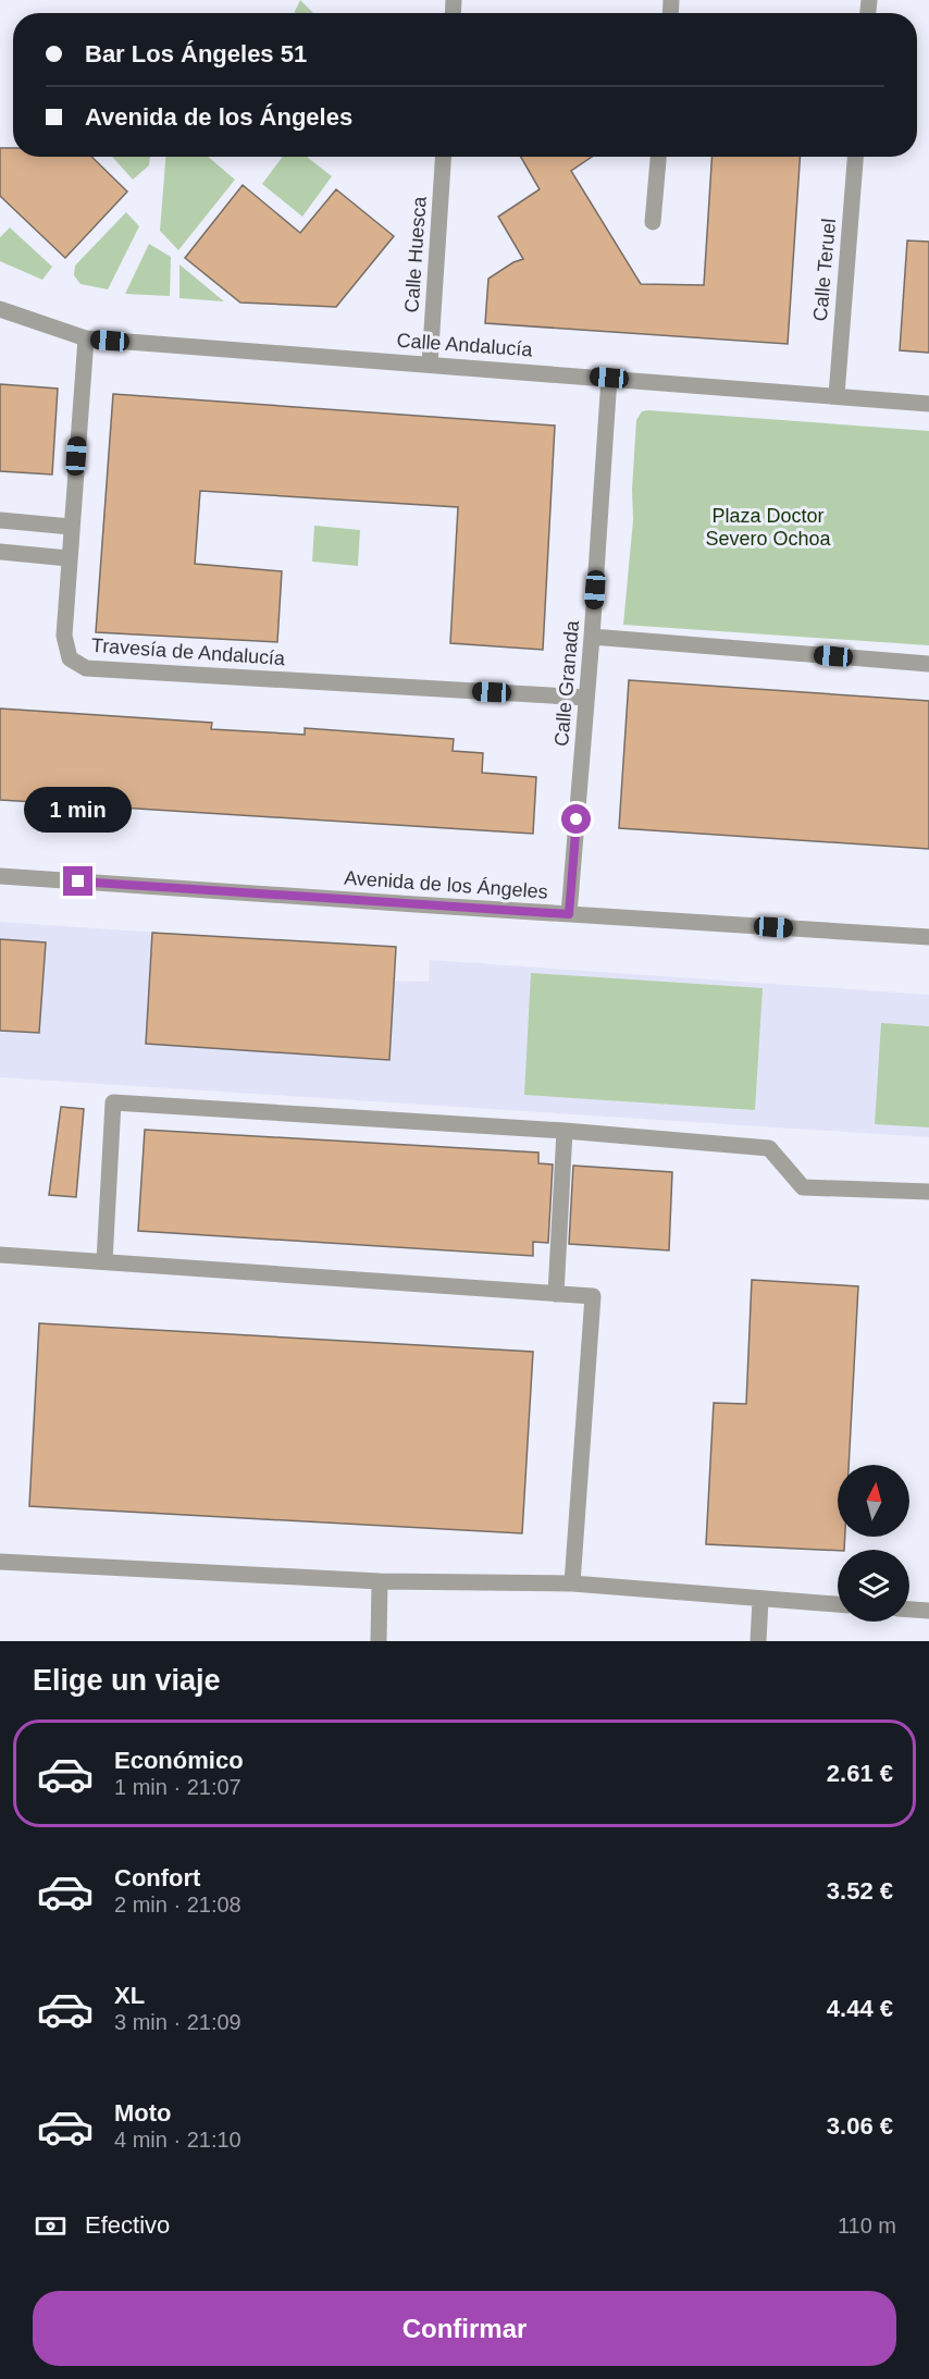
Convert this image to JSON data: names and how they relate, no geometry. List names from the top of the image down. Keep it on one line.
{"streets":{"street":["Calle Huesca","Calle Teruel","Calle Andalucía","Travesía de Andalucía","Calle Granada","Avenida de los Ángeles"]},"crossings":[["Calle Huesca","Calle Andalucía"],["Calle Teruel","Calle Andalucía"],["Calle Andalucía","Travesía de Andalucía"],["Calle Andalucía","Calle Granada"],["Travesía de Andalucía","Calle Granada"],["Calle Granada","Avenida de los Ángeles"]],"parks":["Plaza Doctor Severo Ochoa"],"north":"top","page":{"banner":["Bar Los Ángeles 51","Avenida de los Ángeles"],"bubble":"1 min","heading":"Elige un viaje","list":[{"name":"Económico","note":"1 min · 21:07","value":"2.61 €"},{"name":"Confort","note":"2 min · 21:08","value":"3.52 €"},{"name":"XL","note":"3 min · 21:09","value":"4.44 €"},{"name":"Moto","note":"4 min · 21:10","value":"3.06 €"}],"pay":["Efectivo","110 m"],"buttons":"Confirmar"}}
